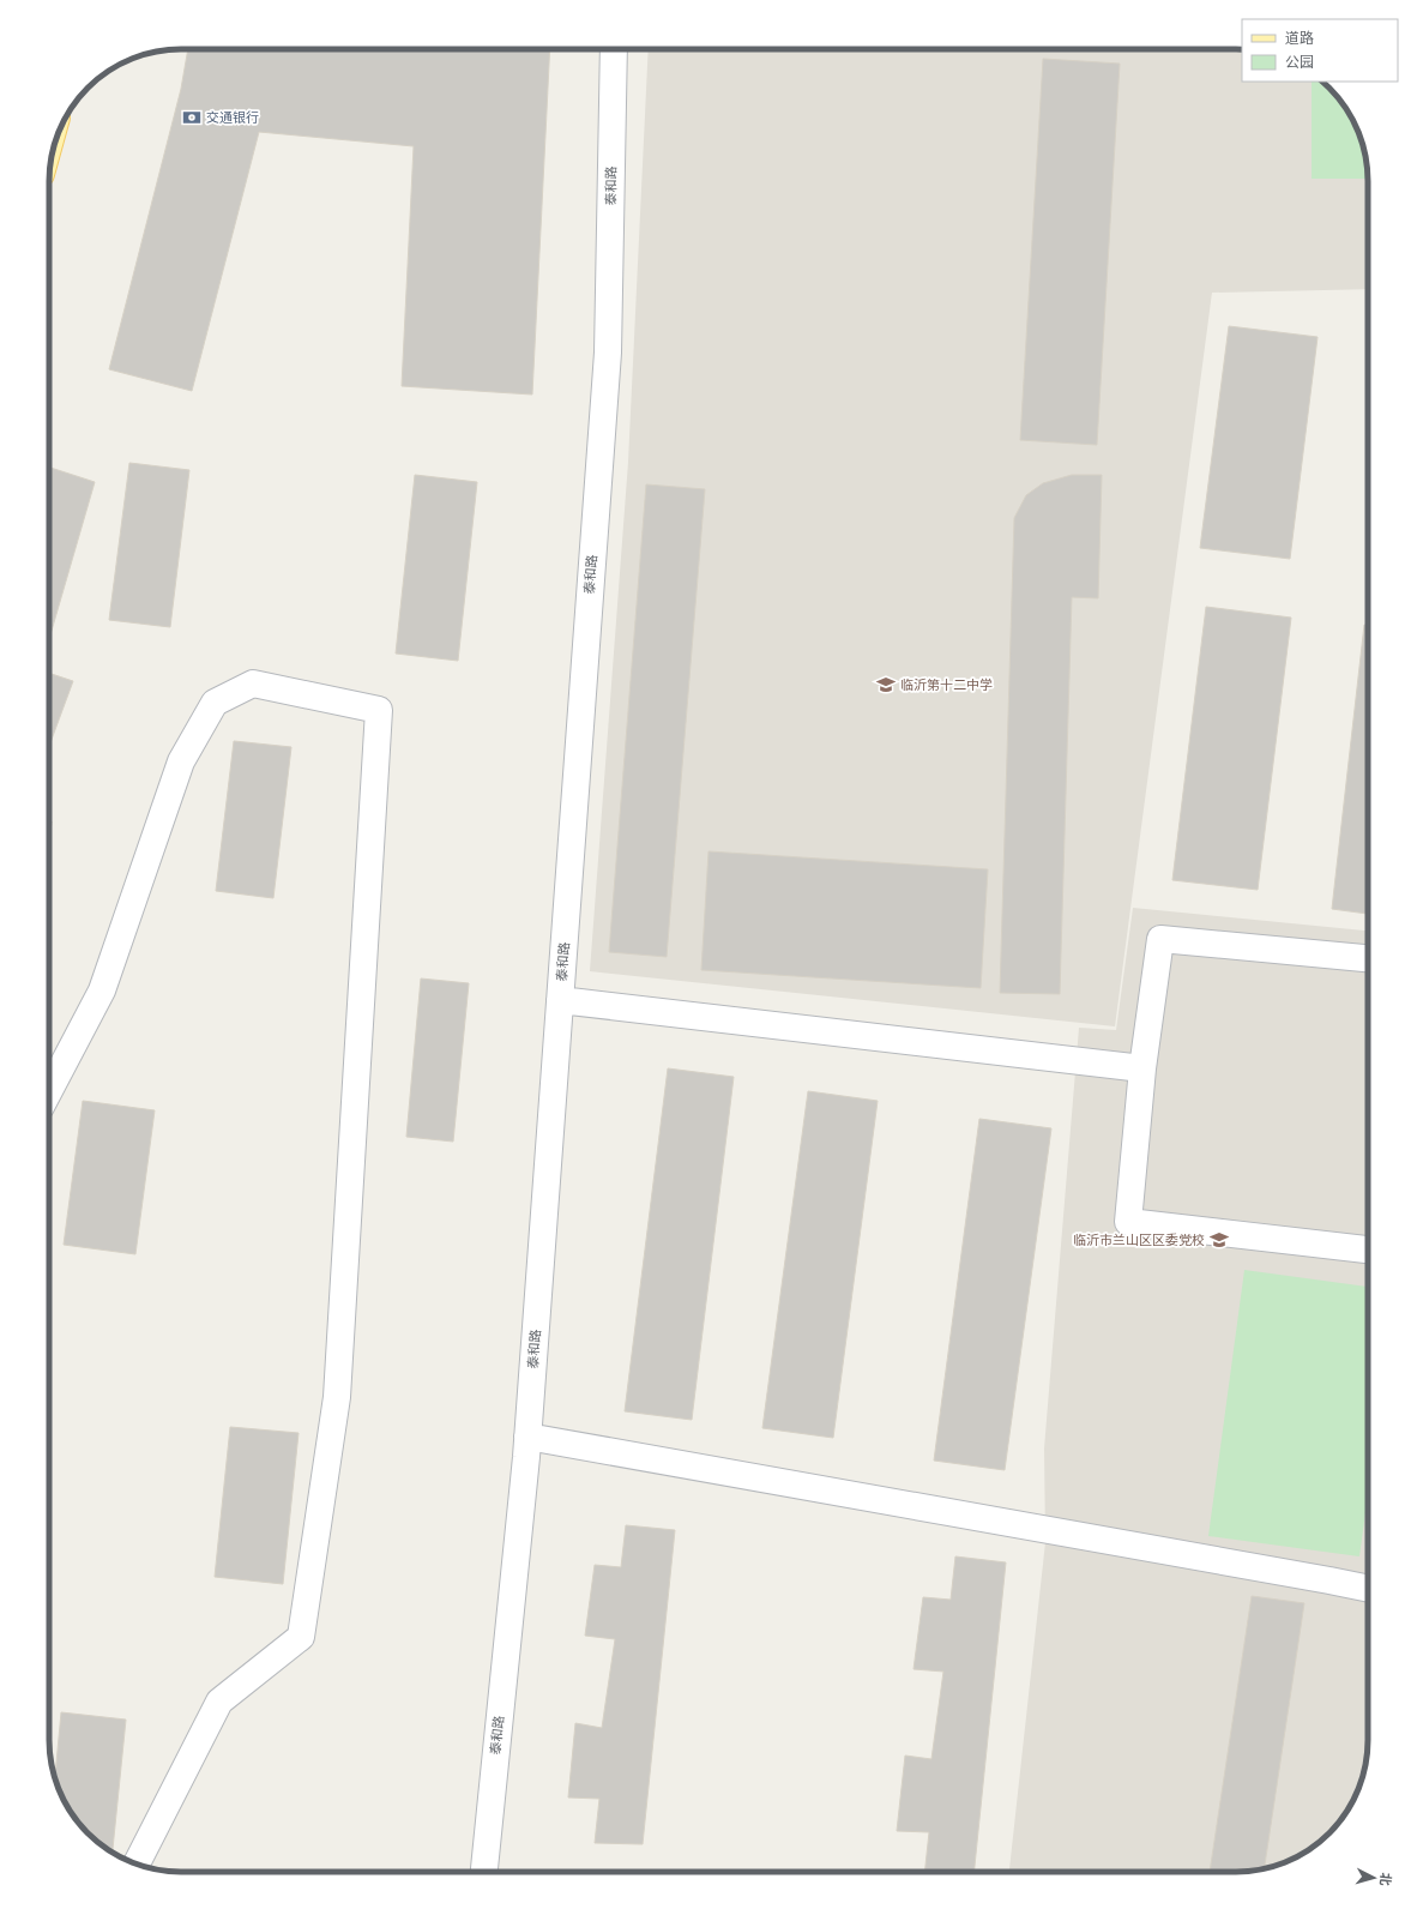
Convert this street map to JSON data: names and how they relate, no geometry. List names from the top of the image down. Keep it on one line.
{"streets":{"street":["泰和路"]},"places":{"bank":["交通银行"],"school or university":["临沂第十二中学","临沂市兰山区区委党校"]},"legend":["道路","公园"],"north":"right"}
